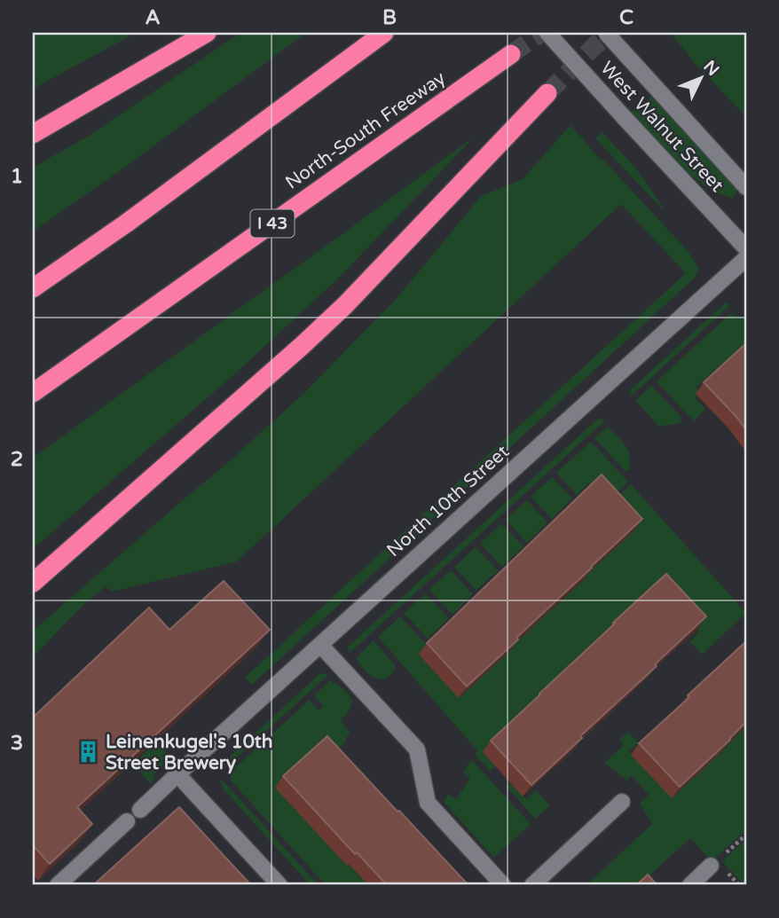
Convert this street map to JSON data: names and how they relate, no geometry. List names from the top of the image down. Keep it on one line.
{"streets":{"highway":["North-South Freeway","I 43"],"street":["West Walnut Street","North 10th Street"]},"places":{"building":["Leinenkugel's 10th Street Brewery"]},"north":"top right","grid":{"columns":["A","B","C"],"rows":["1","2","3"]}}
